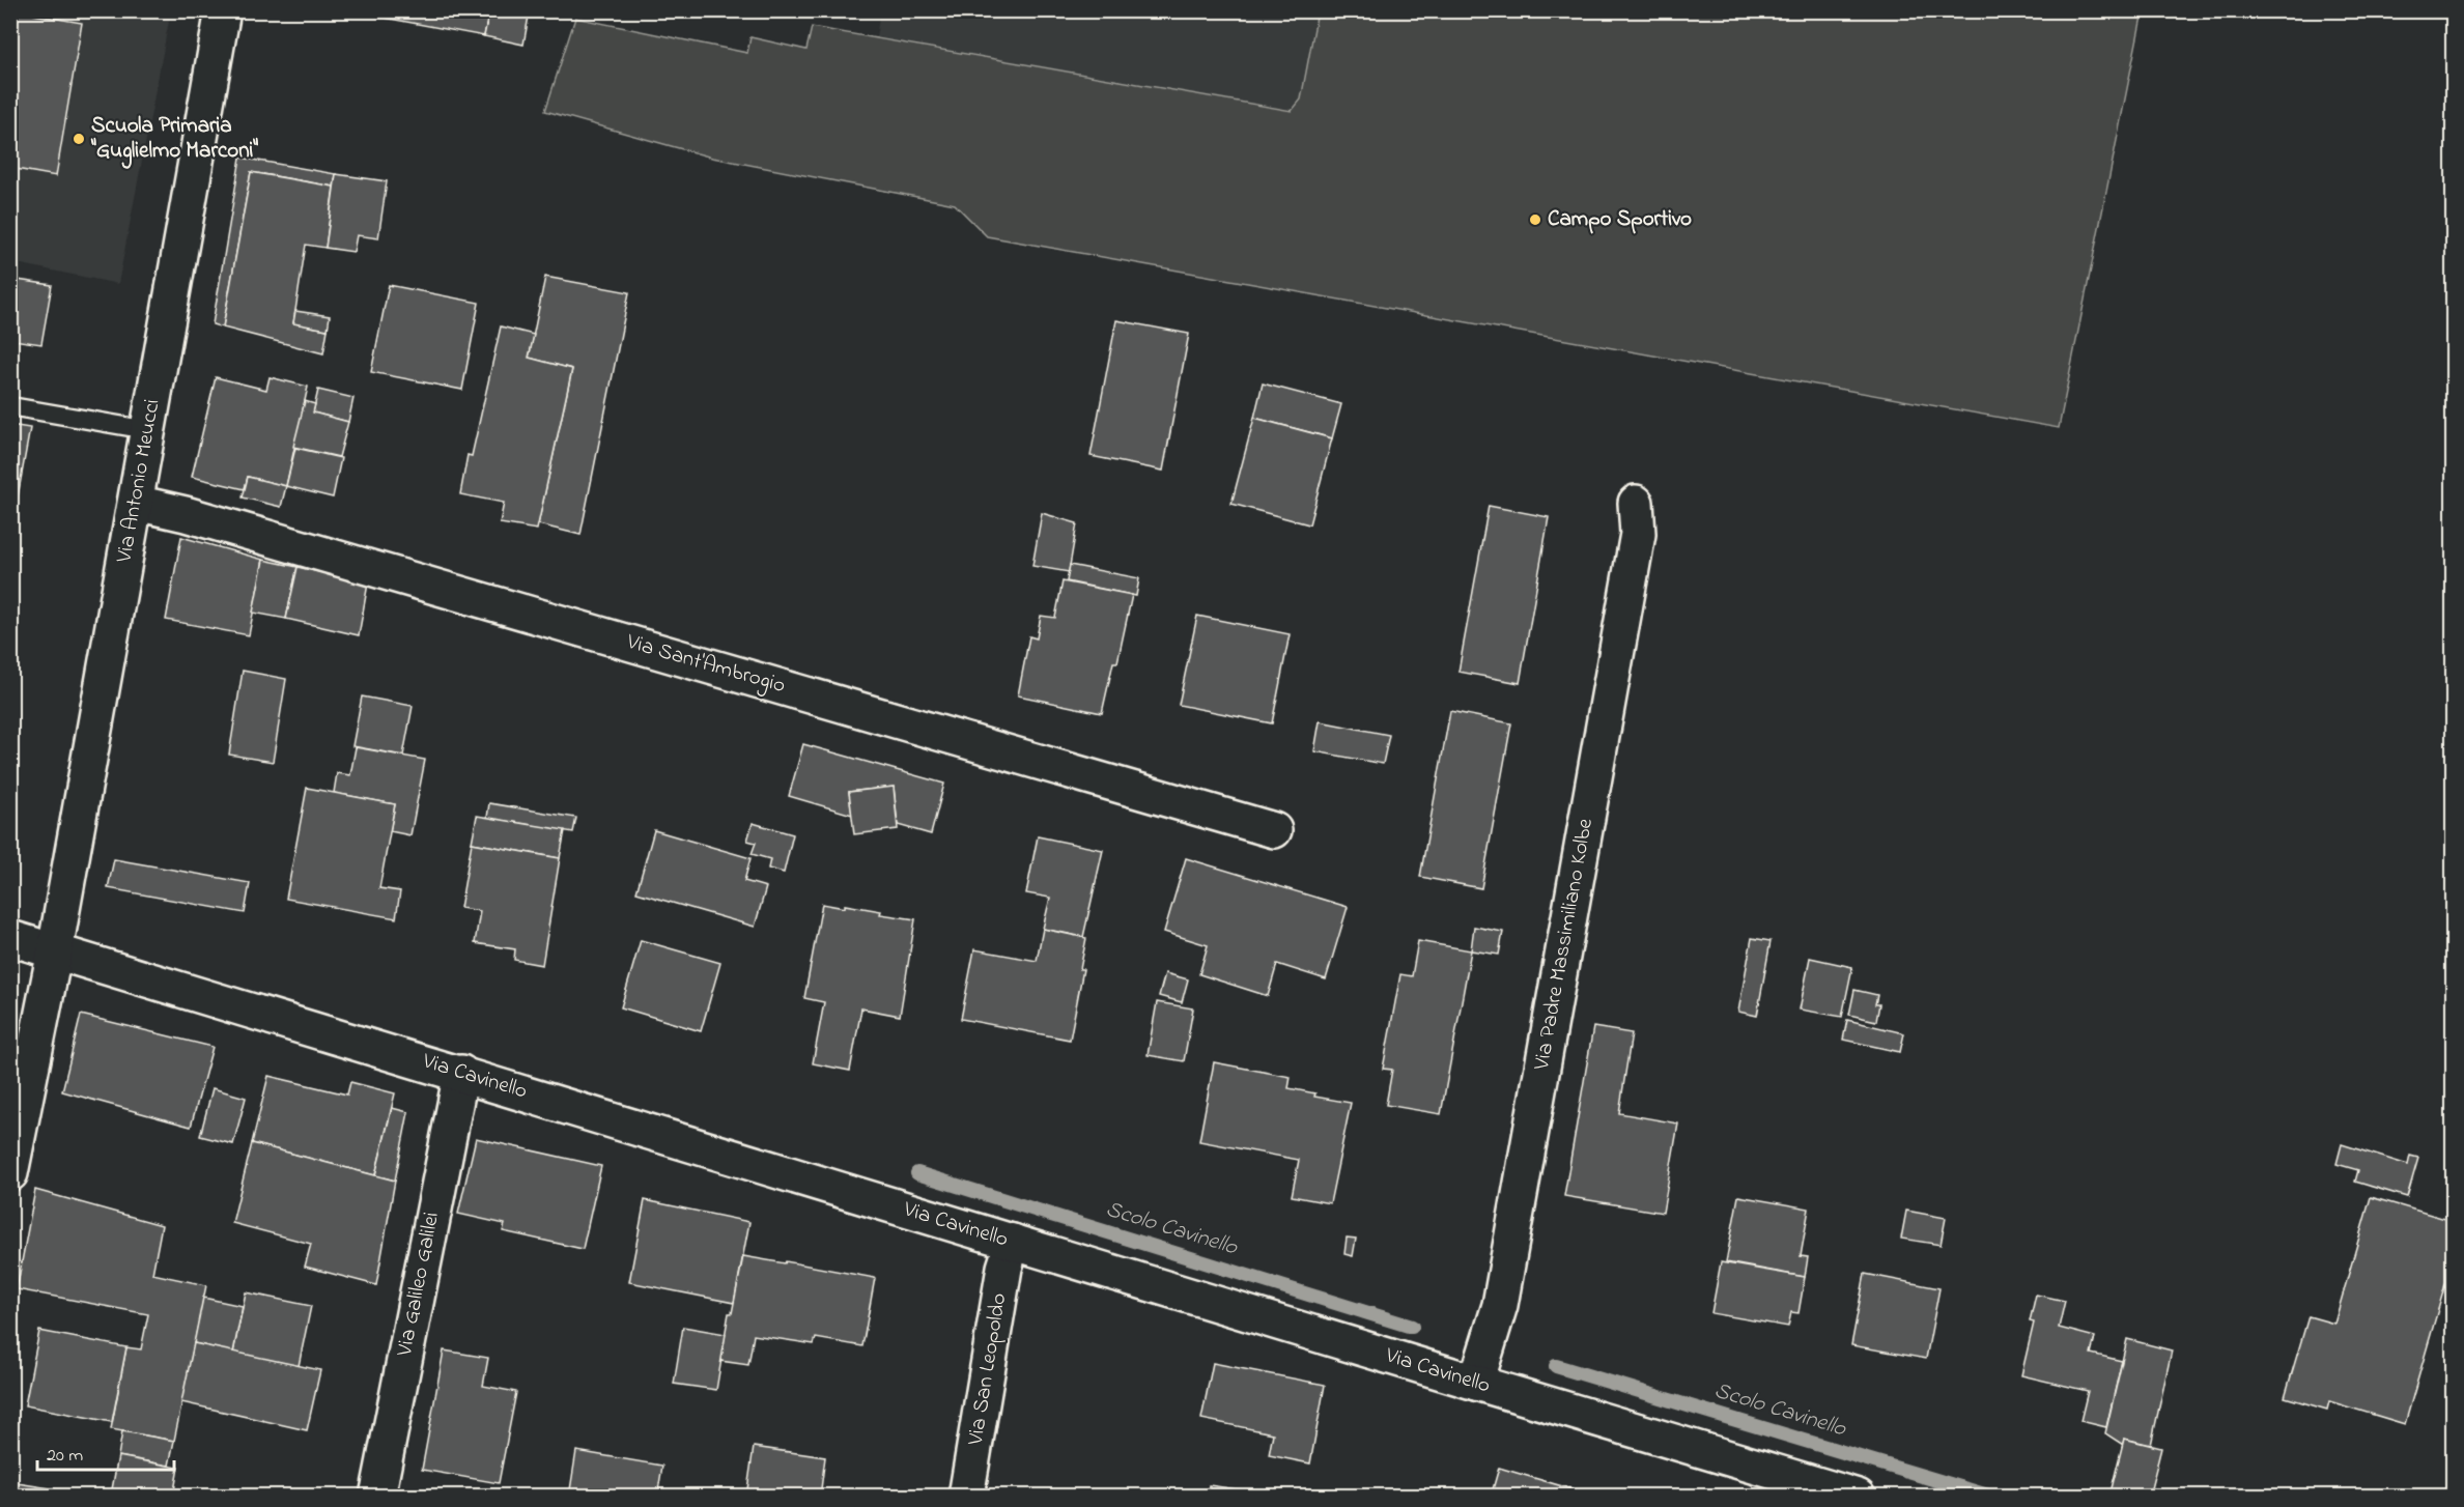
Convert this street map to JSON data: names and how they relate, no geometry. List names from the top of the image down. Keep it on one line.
{"streets":{"street":["Via Antonio Meucci","Via Sant'Ambrogio","Via Padre Massimiliano Kolbe","Via Cavinello","Via Galileo Galilei","Via San Leopoldo"]},"crossings":[["Via Antonio Meucci","Via Sant'Ambrogio"],["Via Antonio Meucci","Via Cavinello"],["Via Padre Massimiliano Kolbe","Via Cavinello"],["Via Cavinello","Via Galileo Galilei"],["Via Cavinello","Via San Leopoldo"]],"water":["Scolo Cavinello"],"places":["Scuola Primaria \"Guglielmo Marconi\"","Campo Sportivo"],"scale_bar":"20 m"}
